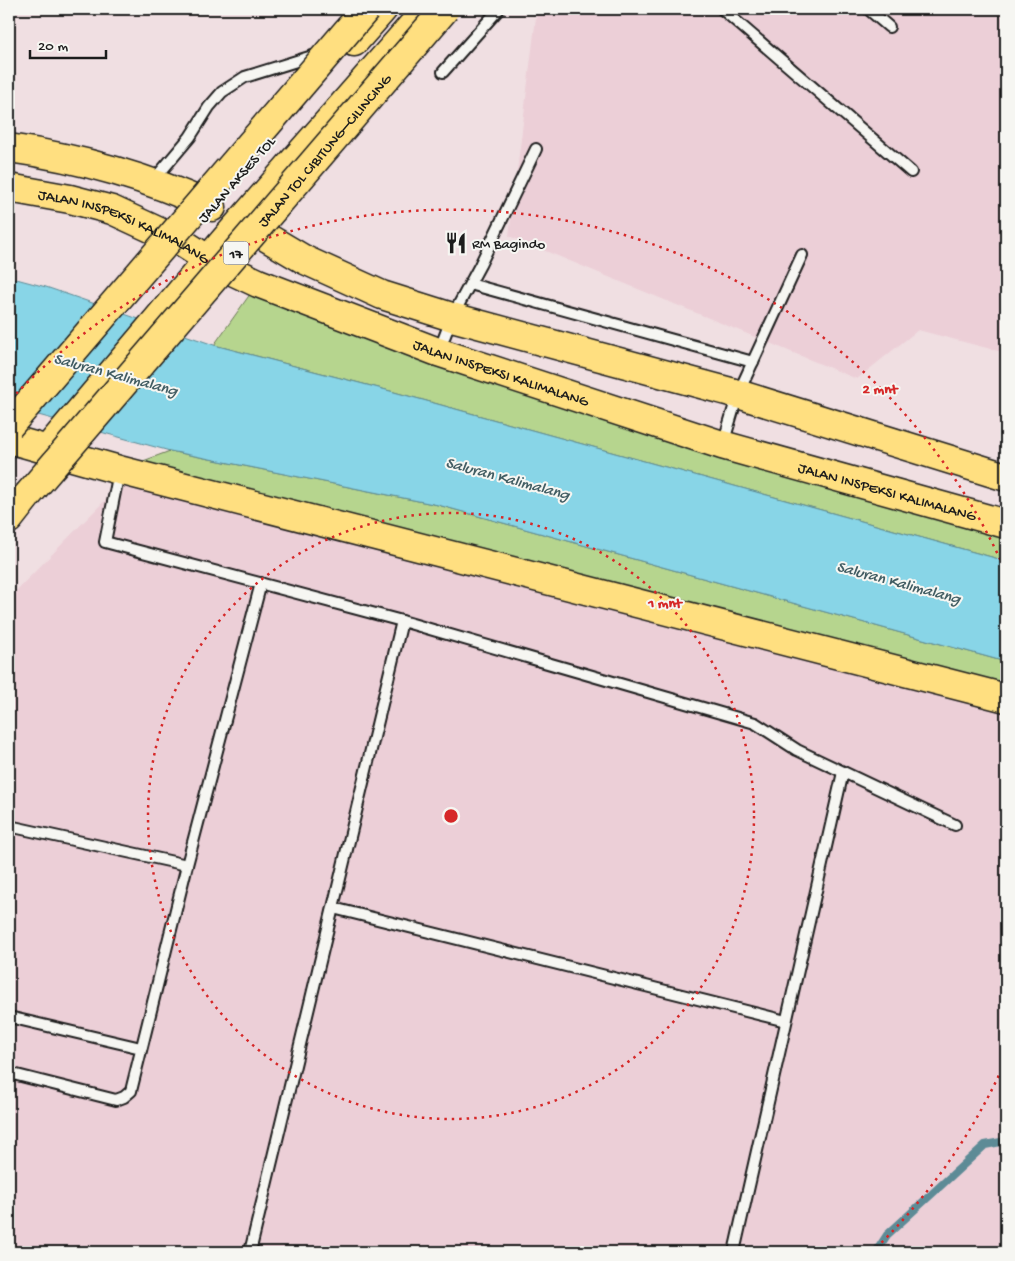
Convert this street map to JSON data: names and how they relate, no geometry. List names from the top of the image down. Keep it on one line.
{"streets":{"main road":["JALAN TOL CIBITUNG–CILINCING","JALAN AKSES TOL","JALAN INSPEKSI KALIMALANG","17"]},"crossings":[["JALAN AKSES TOL","JALAN INSPEKSI KALIMALANG"]],"water":["Saluran Kalimalang"],"places":{"restaurant":["RM Bagindo"]},"scale_bar":"20 m","rings":["2 mnt","1 mnt"]}
